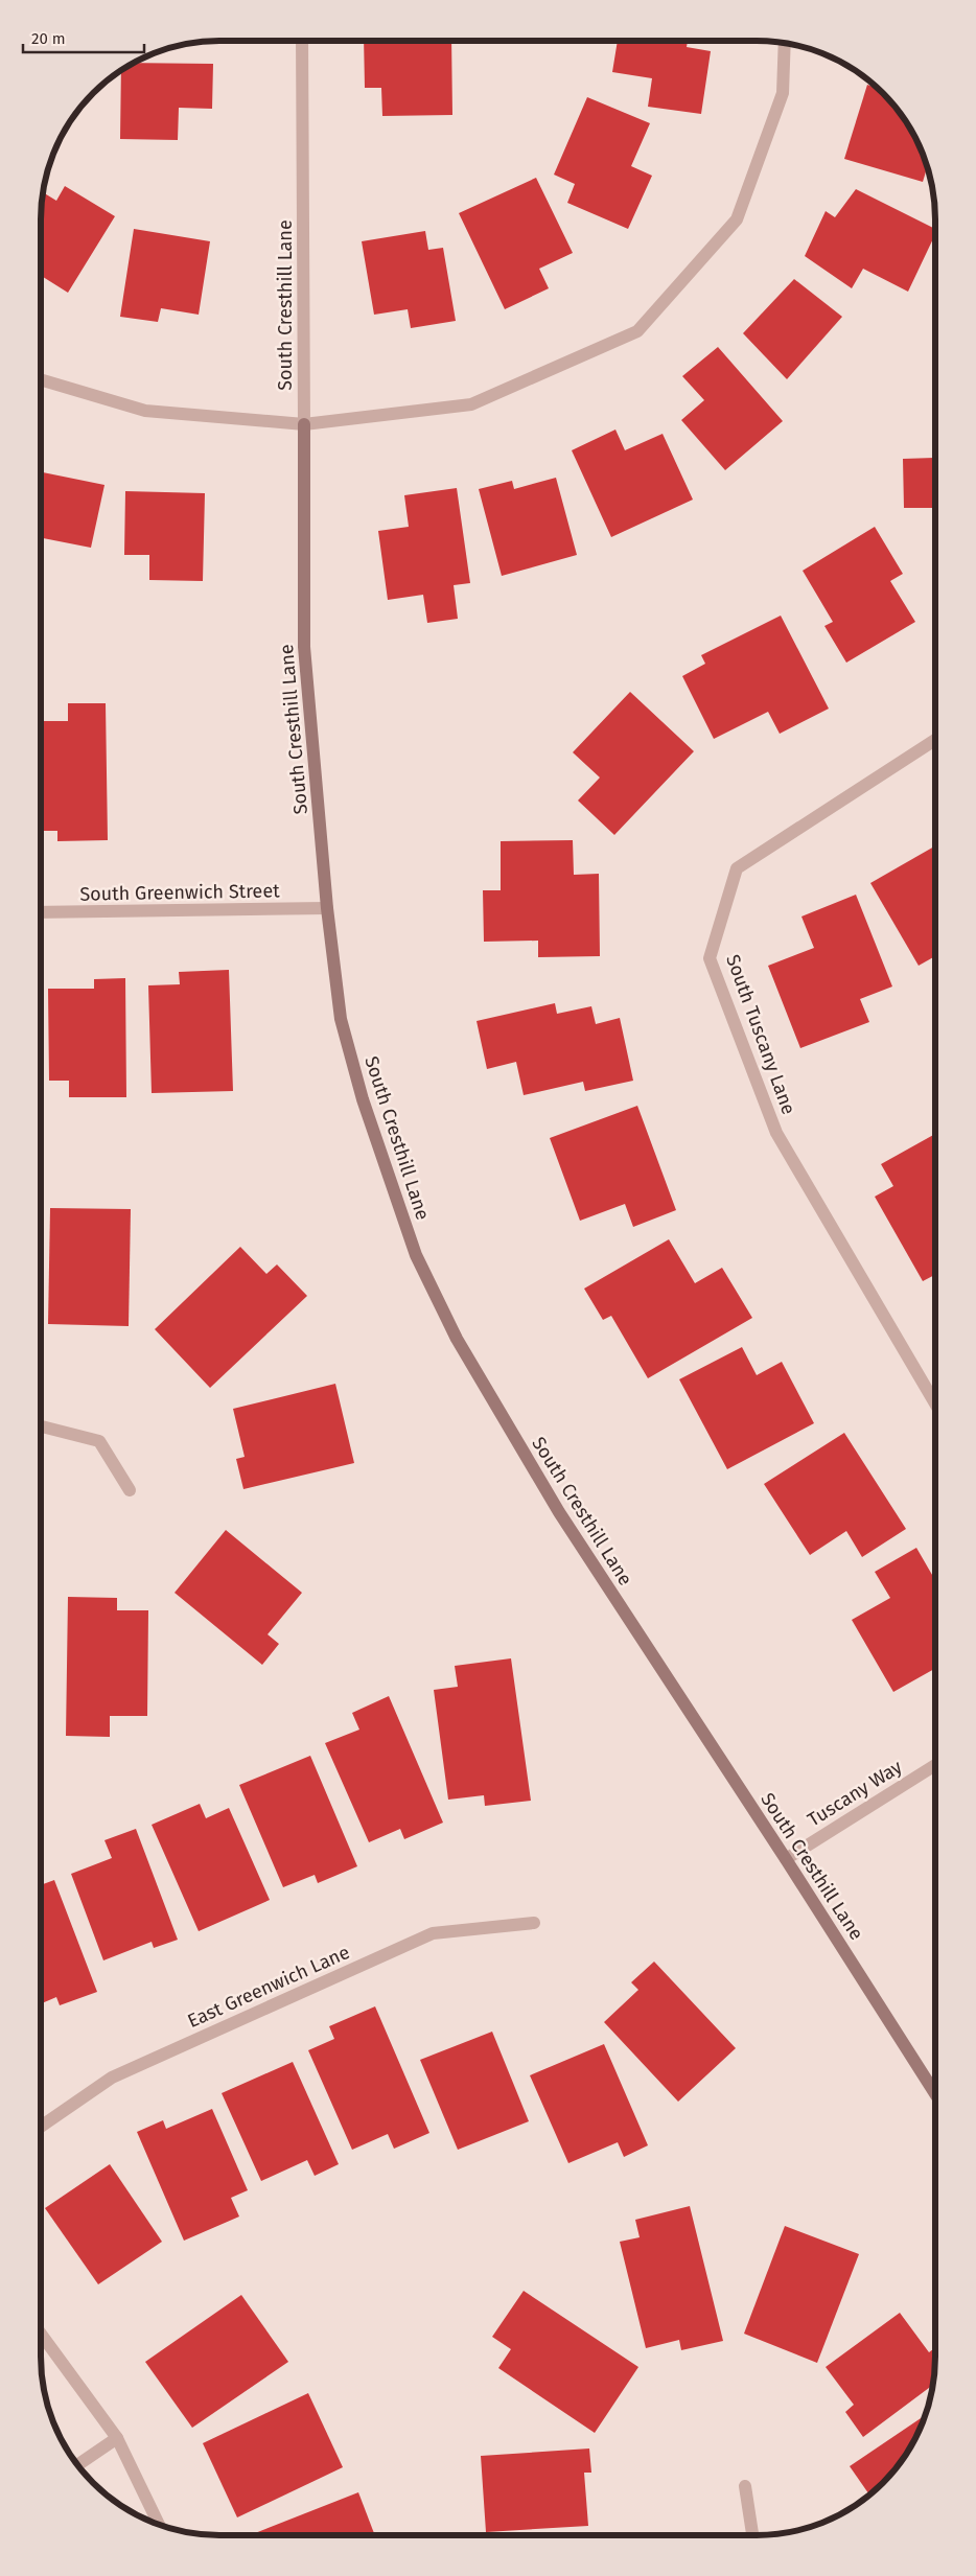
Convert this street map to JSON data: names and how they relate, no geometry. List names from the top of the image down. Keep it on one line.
{"streets":{"street":["South Cresthill Lane","South Greenwich Street","South Tuscany Lane","Tuscany Way","East Greenwich Lane"]},"crossings":[["South Cresthill Lane","South Greenwich Street"],["South Cresthill Lane","Tuscany Way"]],"scale_bar":"20 m"}
